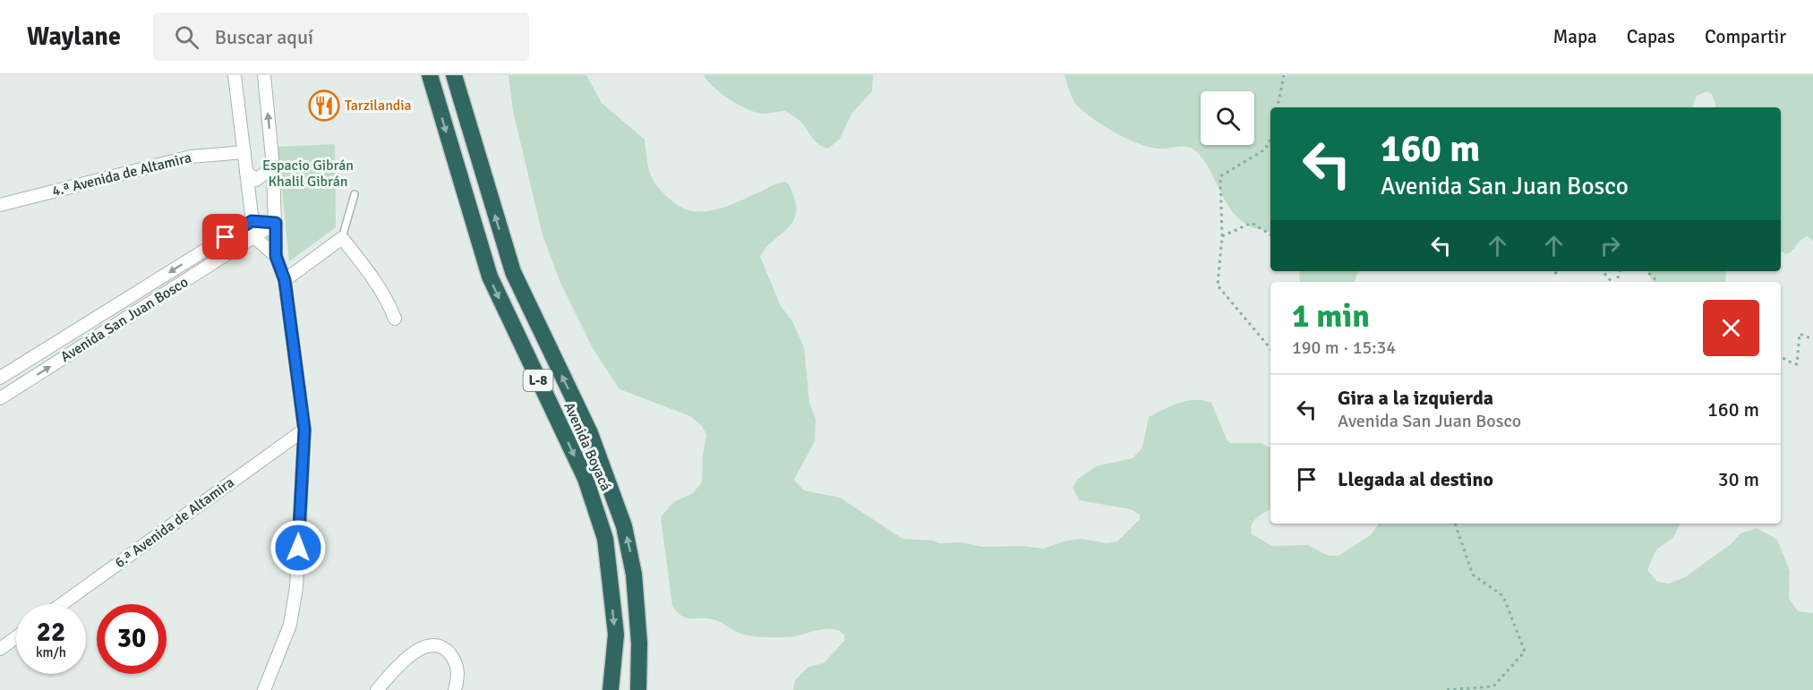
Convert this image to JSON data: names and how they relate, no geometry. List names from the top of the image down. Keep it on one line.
{"streets":{"highway":["L-8","Avenida Boyacá"],"street":["4.ª Avenida de Altamira","Avenida San Juan Bosco","6.ª Avenida de Altamira"]},"parks":["Espacio Gibrán Khalil Gibrán"],"places":{"restaurant":["Tarzilandia"]},"page":{"header":"Waylane","search":"Buscar aquí","nav":["Mapa","Capas","Compartir"],"turn":["160 m","Avenida San Juan Bosco"],"heading":["1 min","190 m · 15:34"],"list":[{"name":"Gira a la izquierda","note":"Avenida San Juan Bosco","value":"160 m"},{"name":"Llegada al destino","value":"30 m"}],"speed":"22 km/h","limit":"30"}}
